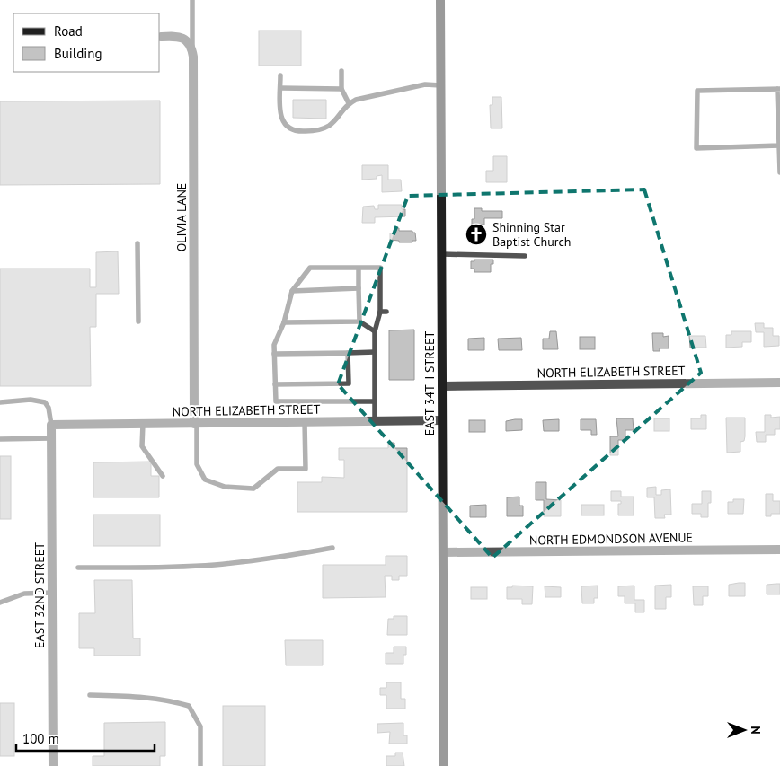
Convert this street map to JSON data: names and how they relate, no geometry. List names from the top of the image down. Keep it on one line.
{"streets":{"main road":["EAST 34TH STREET"],"street":["OLIVIA LANE","NORTH ELIZABETH STREET","NORTH EDMONDSON AVENUE","EAST 32ND STREET"]},"crossings":[["OLIVIA LANE","NORTH ELIZABETH STREET"],["NORTH ELIZABETH STREET","EAST 34TH STREET"],["NORTH ELIZABETH STREET","EAST 32ND STREET"],["EAST 34TH STREET","NORTH EDMONDSON AVENUE"]],"places":{"church":["Shinning Star Baptist Church"]},"legend":["Road","Building"],"scale_bar":"100 m","north":"right"}
